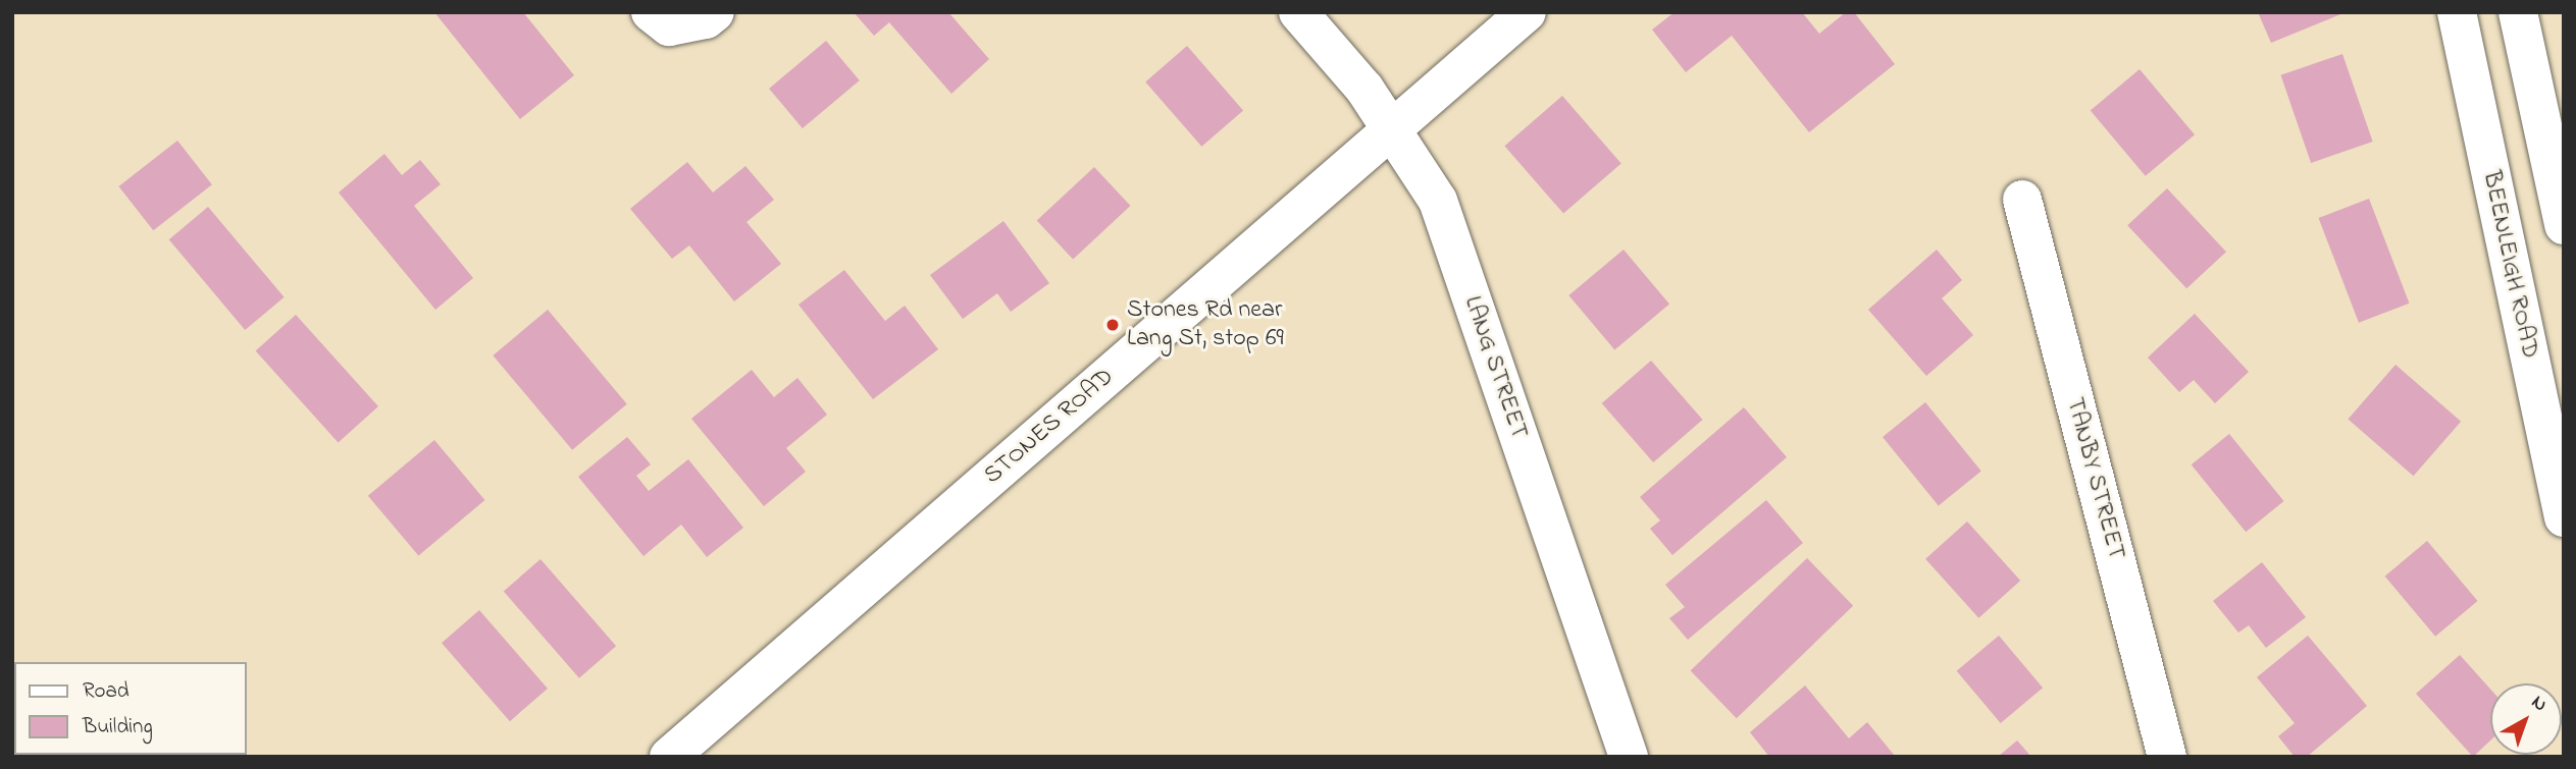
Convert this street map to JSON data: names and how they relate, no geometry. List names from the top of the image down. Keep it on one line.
{"streets":{"street":["BEENLEIGH ROAD","LANG STREET","STONES ROAD","TANBY STREET"]},"crossings":[["LANG STREET","STONES ROAD"]],"places":["Stones Rd near Lang St, stop 69"],"legend":["Road","Building"],"north":"top right"}
